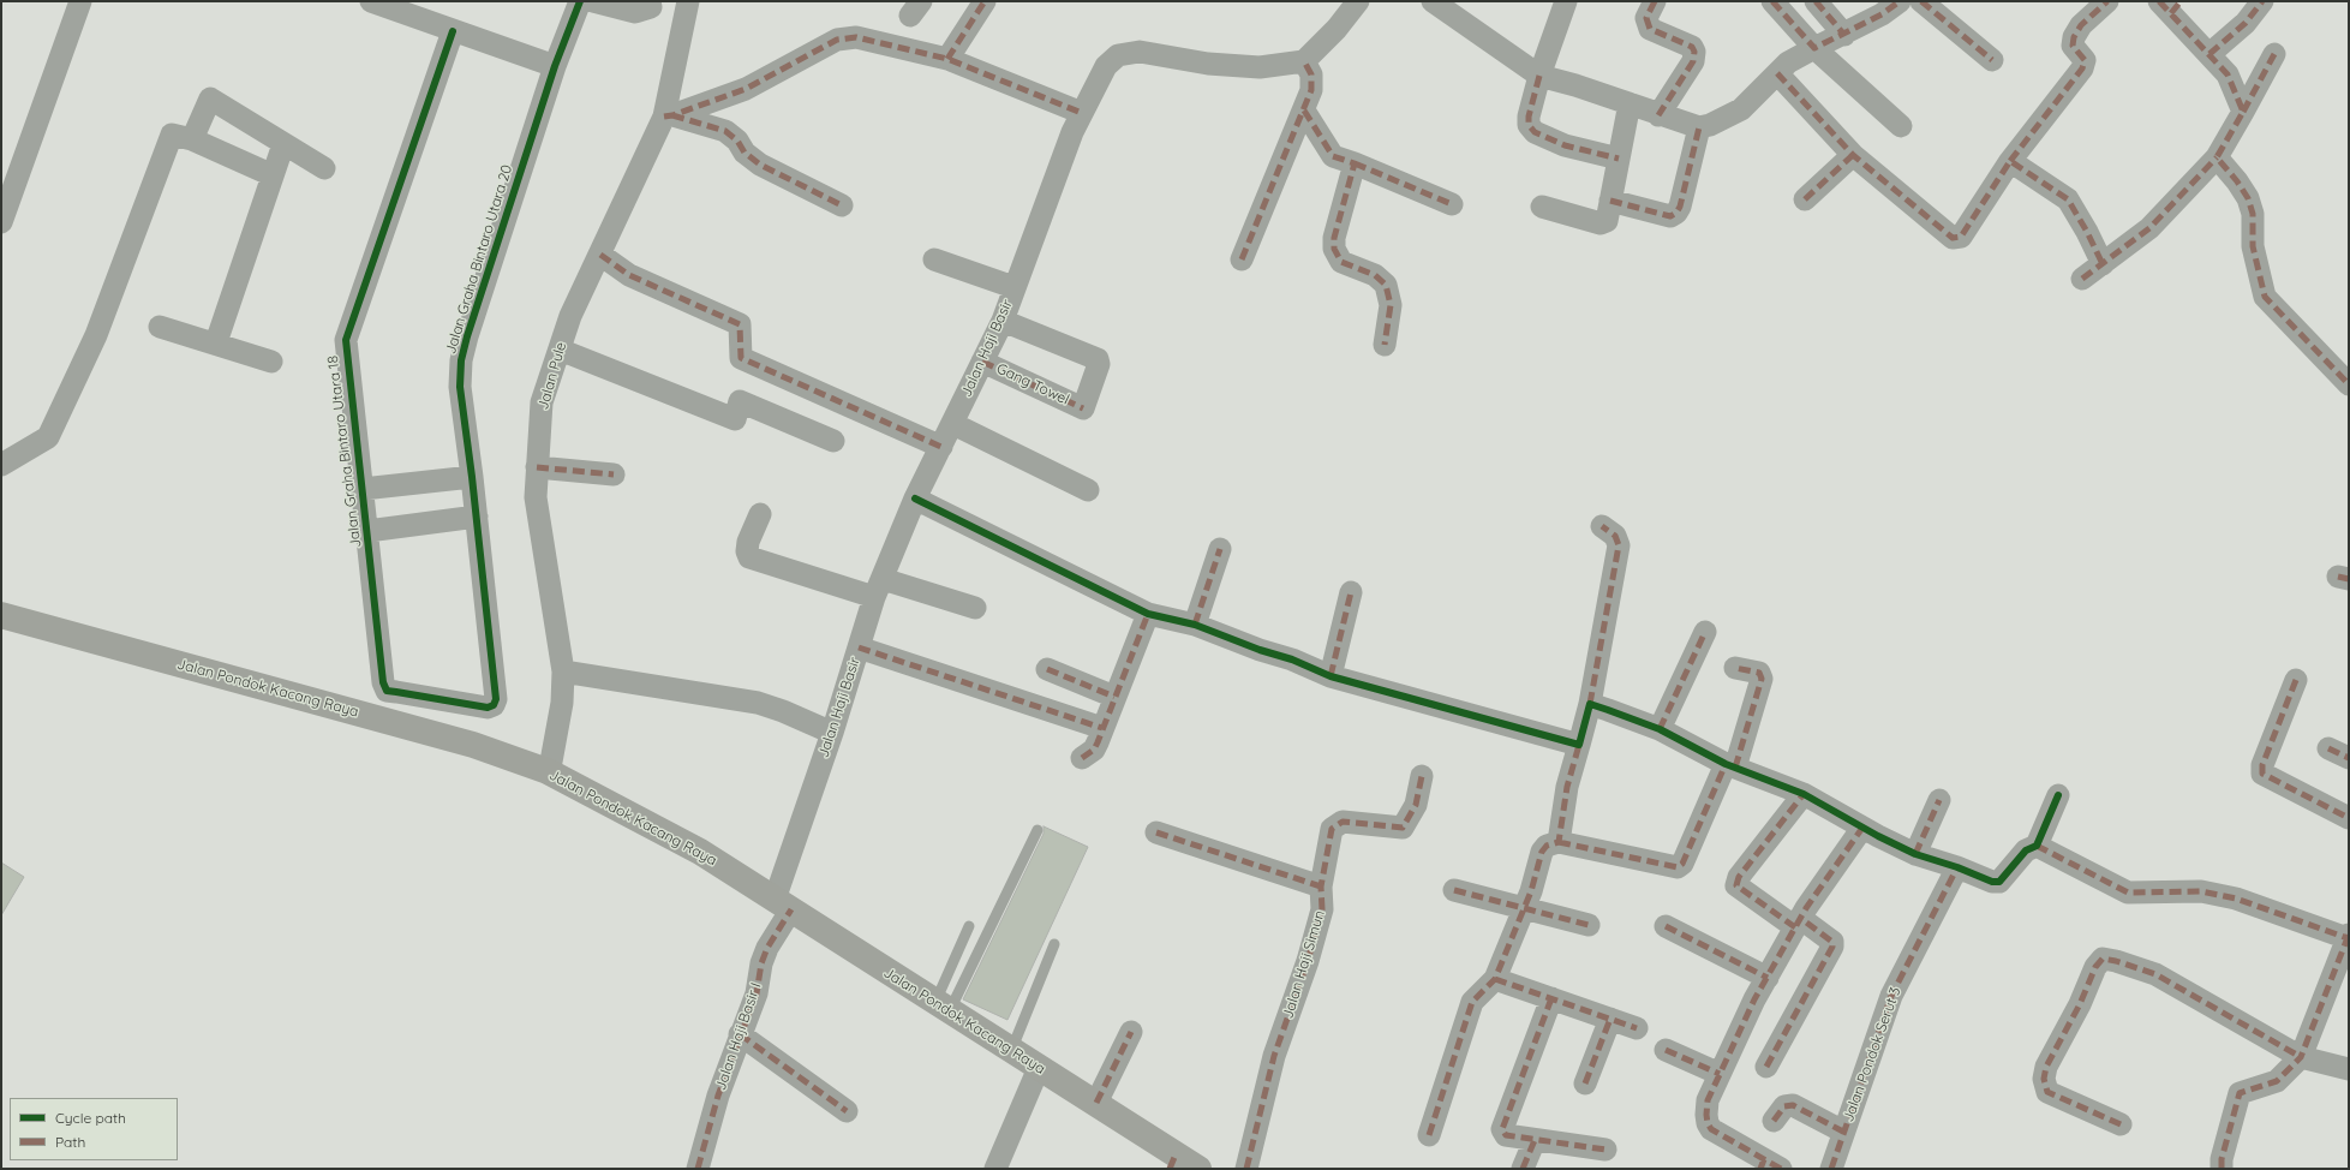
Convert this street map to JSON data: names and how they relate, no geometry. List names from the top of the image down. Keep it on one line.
{"streets":{"main road":["Jalan Pondok Kacang Raya"],"street":["Jalan Graha Bintaro Utara 20","Jalan Haji Basir","Jalan Pule","Gang Towel","Jalan Graha Bintaro Utara 18","Jalan Haji Simun","Jalan Haji Basir I","Jalan Pondok Serut 3"]},"crossings":[["Jalan Graha Bintaro Utara 20","Jalan Graha Bintaro Utara 18"],["Jalan Haji Basir","Gang Towel"],["Jalan Haji Basir","Jalan Pondok Kacang Raya"],["Jalan Haji Basir","Jalan Haji Basir I"],["Jalan Pule","Jalan Pondok Kacang Raya"],["Jalan Pondok Kacang Raya","Jalan Haji Basir I"]],"legend":["Cycle path","Path"]}
